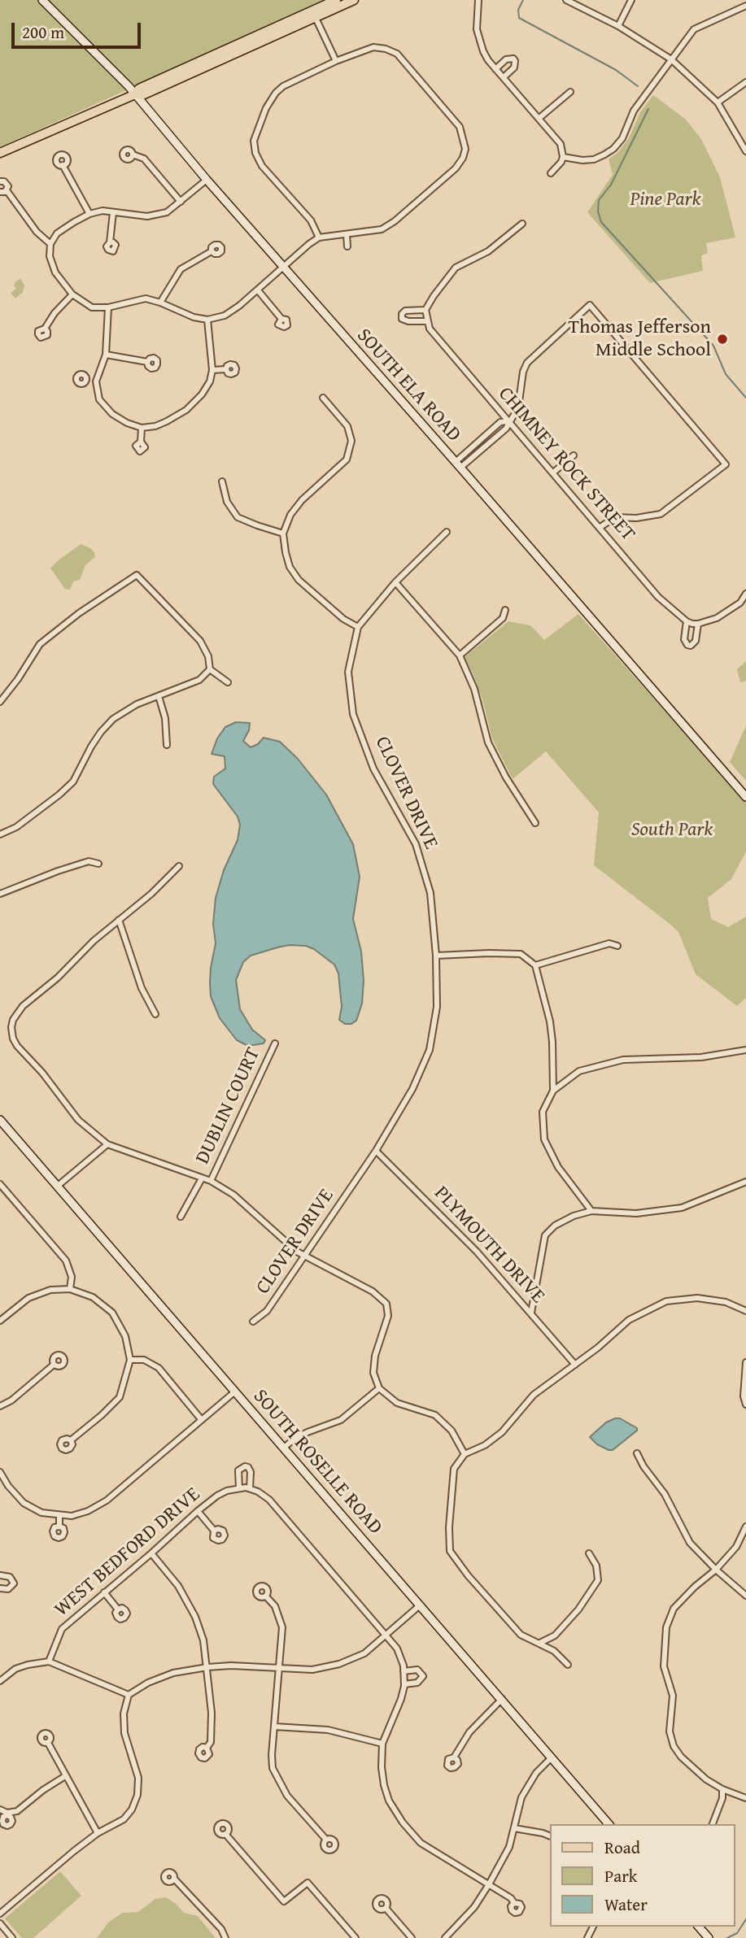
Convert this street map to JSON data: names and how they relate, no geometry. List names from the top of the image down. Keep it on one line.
{"streets":{"main road":["SOUTH ELA ROAD","SOUTH ROSELLE ROAD"],"street":["CHIMNEY ROCK STREET","CLOVER DRIVE","DUBLIN COURT","PLYMOUTH DRIVE","WEST BEDFORD DRIVE"]},"crossings":[["CLOVER DRIVE","PLYMOUTH DRIVE"]],"parks":["Pine Park","South Park"],"places":["Thomas Jefferson Middle School"],"legend":["Road","Park","Water"],"scale_bar":"200 m"}
